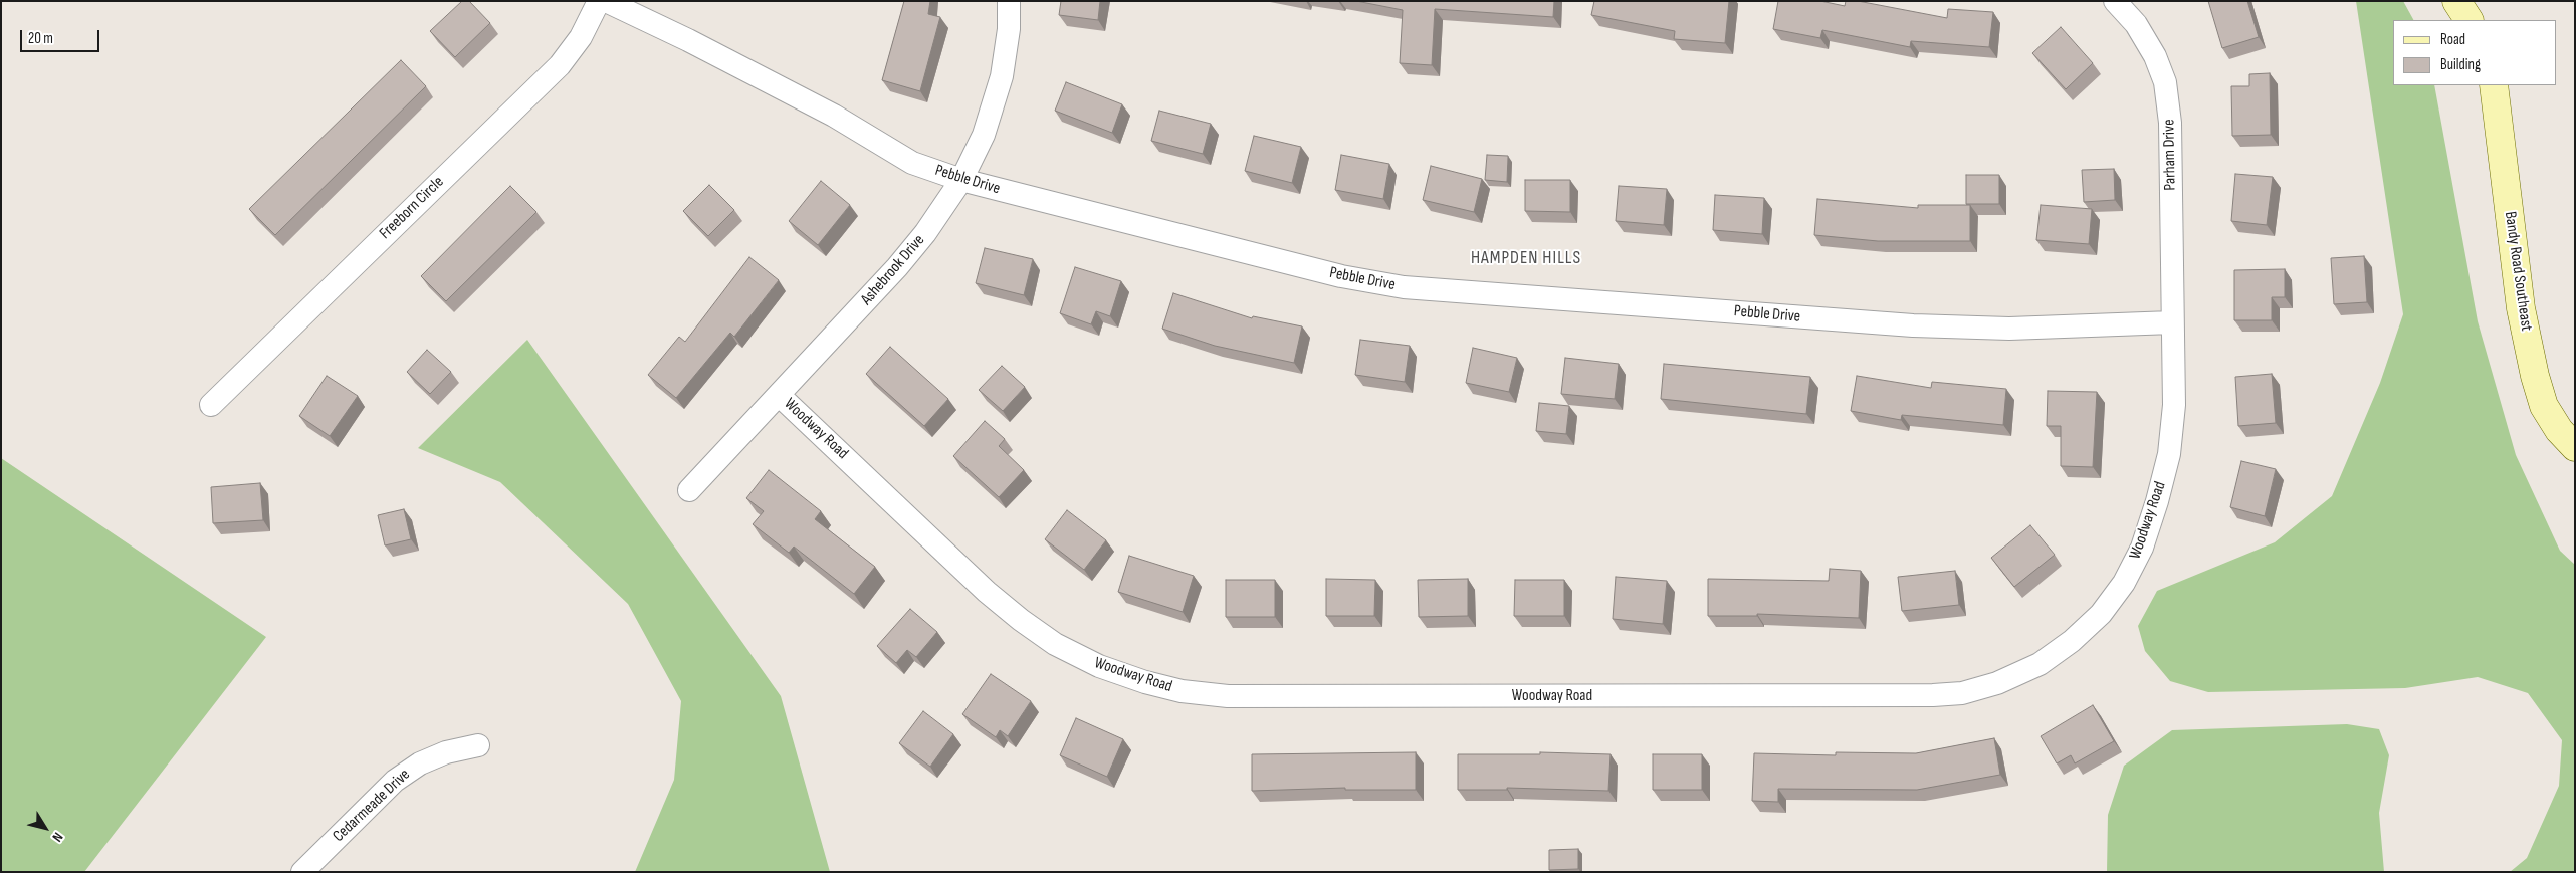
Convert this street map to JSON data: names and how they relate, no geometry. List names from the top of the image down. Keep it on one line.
{"streets":{"street":["Parham Drive","Pebble Drive","Freeborn Circle","Ashebrook Drive","Bandy Road Southeast","Woodway Road","Cedarmeade Drive"]},"crossings":[["Parham Drive","Pebble Drive"],["Parham Drive","Woodway Road"],["Pebble Drive","Ashebrook Drive"],["Pebble Drive","Woodway Road"],["Ashebrook Drive","Woodway Road"]],"districts":["HAMPDEN HILLS"],"legend":["Road","Building"],"scale_bar":"20 m","north":"bottom right"}
